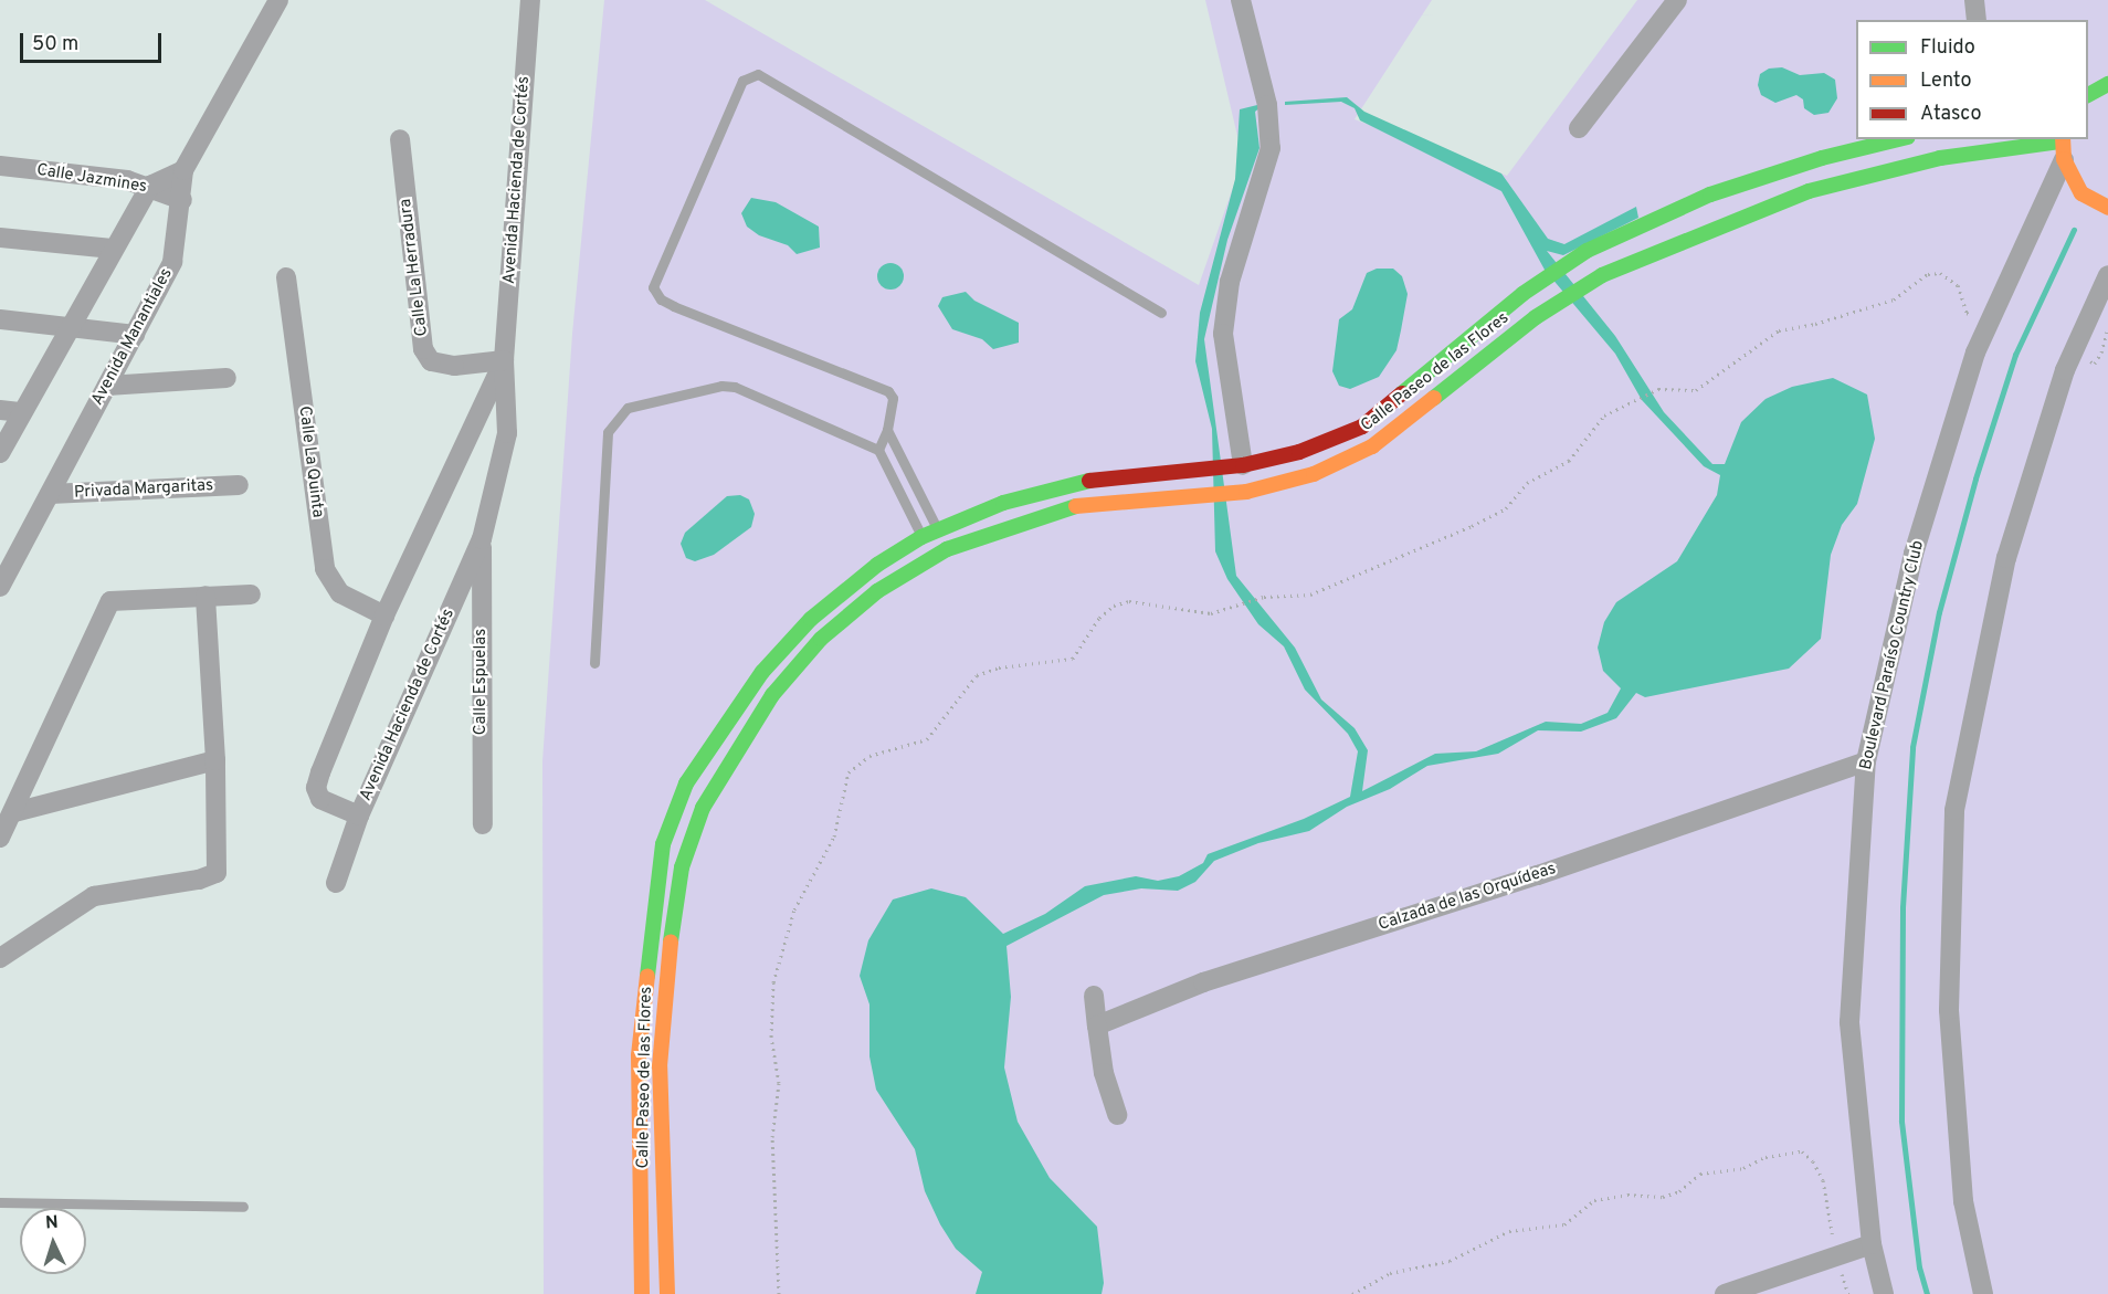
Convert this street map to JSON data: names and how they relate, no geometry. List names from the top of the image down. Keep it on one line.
{"streets":{"street":["Calle Jazmines","Avenida Hacienda de Cortés","Calle La Herradura","Avenida Manantiales","Calle Paseo de las Flores","Calle La Quinta","Privada Margaritas","Boulevard Paraíso Country Club","Calle Espuelas","Calzada de las Orquídeas"]},"crossings":[["Calle Jazmines","Avenida Manantiales"],["Avenida Hacienda de Cortés","Calle La Herradura"],["Avenida Hacienda de Cortés","Calle La Quinta"],["Avenida Hacienda de Cortés","Calle Espuelas"],["Avenida Manantiales","Privada Margaritas"],["Calle Paseo de las Flores","Boulevard Paraíso Country Club"],["Boulevard Paraíso Country Club","Calzada de las Orquídeas"]],"legend":["Fluido","Lento","Atasco"],"scale_bar":"50 m","north":"top"}
